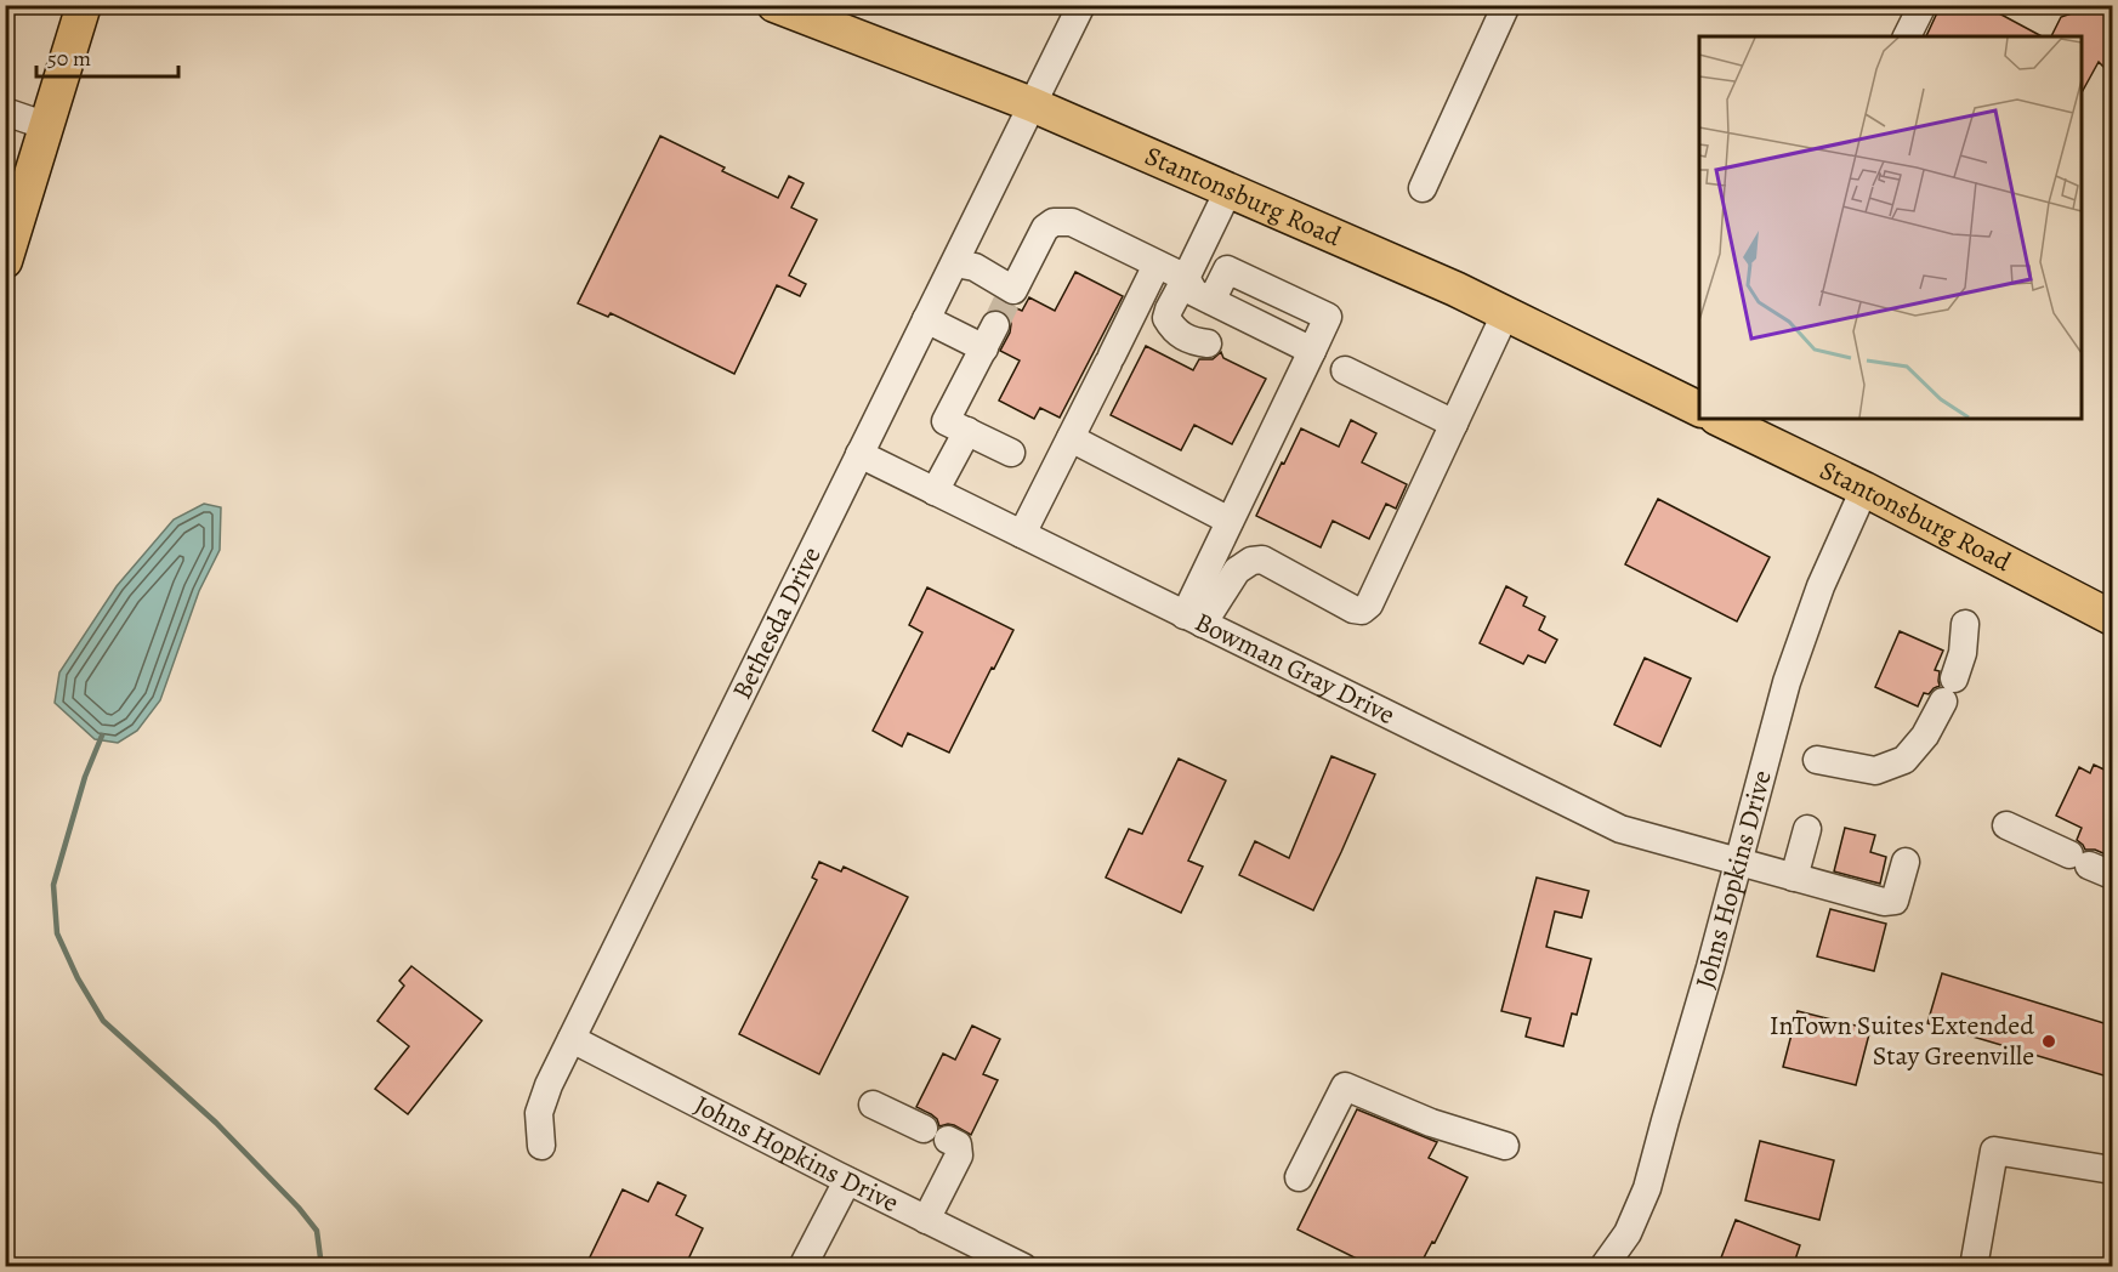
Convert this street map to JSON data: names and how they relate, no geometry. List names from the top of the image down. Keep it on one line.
{"streets":{"main road":["Stantonsburg Road"],"street":["Bethesda Drive","Bowman Gray Drive","Johns Hopkins Drive"]},"crossings":[["Stantonsburg Road","Bethesda Drive"],["Stantonsburg Road","Johns Hopkins Drive"],["Bethesda Drive","Bowman Gray Drive"],["Bethesda Drive","Johns Hopkins Drive"],["Bowman Gray Drive","Johns Hopkins Drive"]],"places":["InTown Suites Extended Stay Greenville"],"scale_bar":"50 m"}
